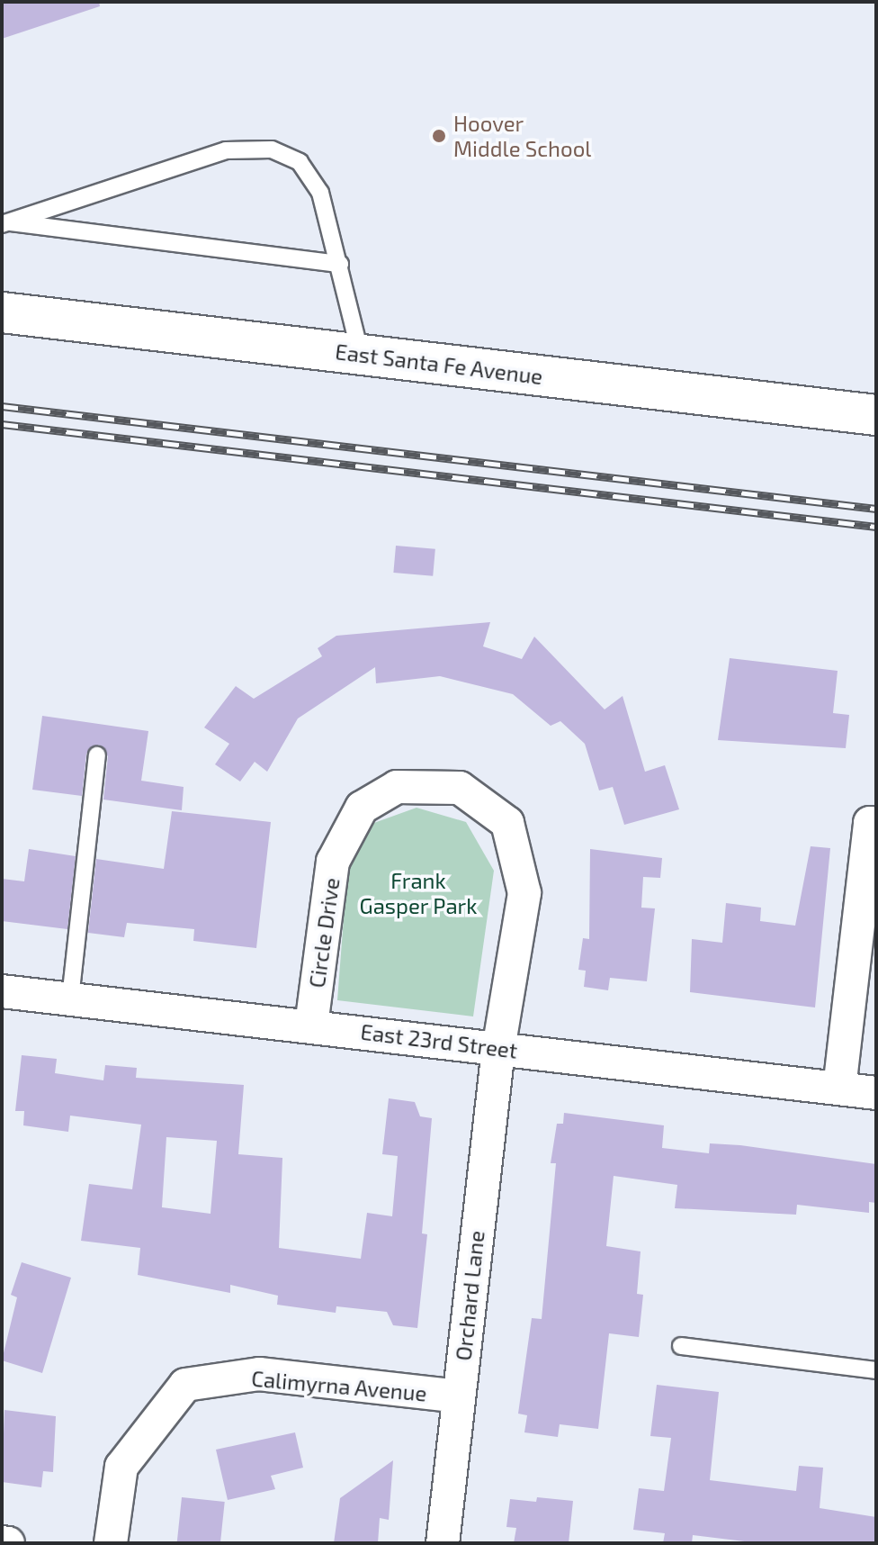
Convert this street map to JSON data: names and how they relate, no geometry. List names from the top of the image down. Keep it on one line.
{"streets":{"street":["East Santa Fe Avenue","Circle Drive","East 23rd Street","Orchard Lane","Calimyrna Avenue"]},"crossings":[["Circle Drive","East 23rd Street"],["Circle Drive","Orchard Lane"],["East 23rd Street","Orchard Lane"],["Orchard Lane","Calimyrna Avenue"]],"parks":["Frank Gasper Park"],"places":["Hoover Middle School"]}
